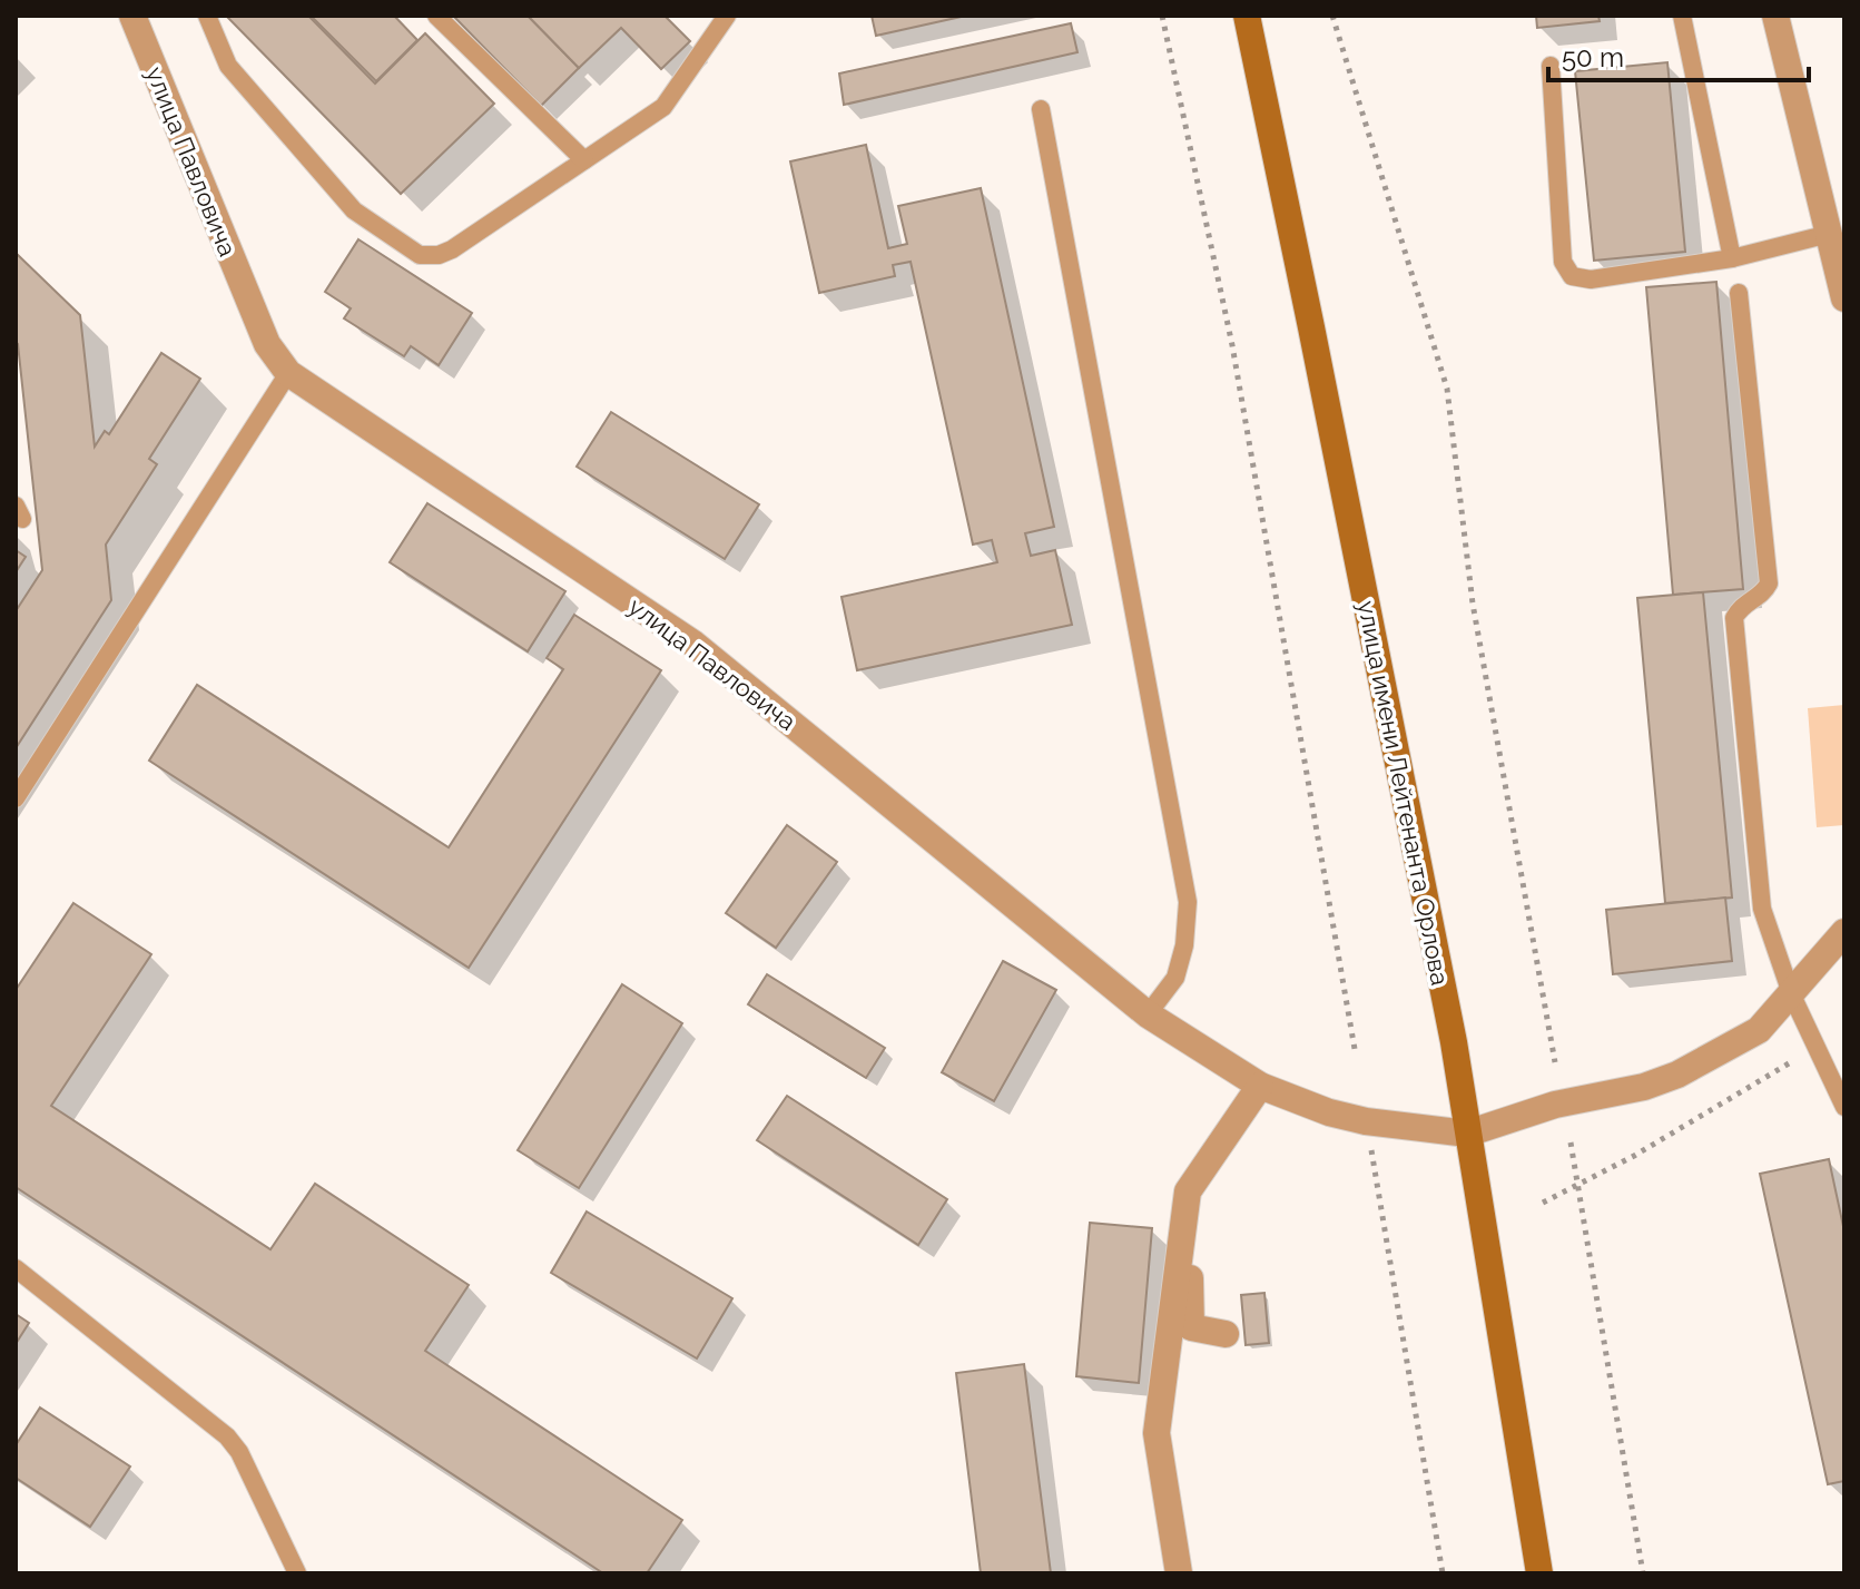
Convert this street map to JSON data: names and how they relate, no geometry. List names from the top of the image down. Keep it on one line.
{"streets":{"main road":["улица имени Лейтенанта Орлова"],"street":["улица Павловича"]},"crossings":[["улица Павловича","улица имени Лейтенанта Орлова"]],"scale_bar":"50 m"}
